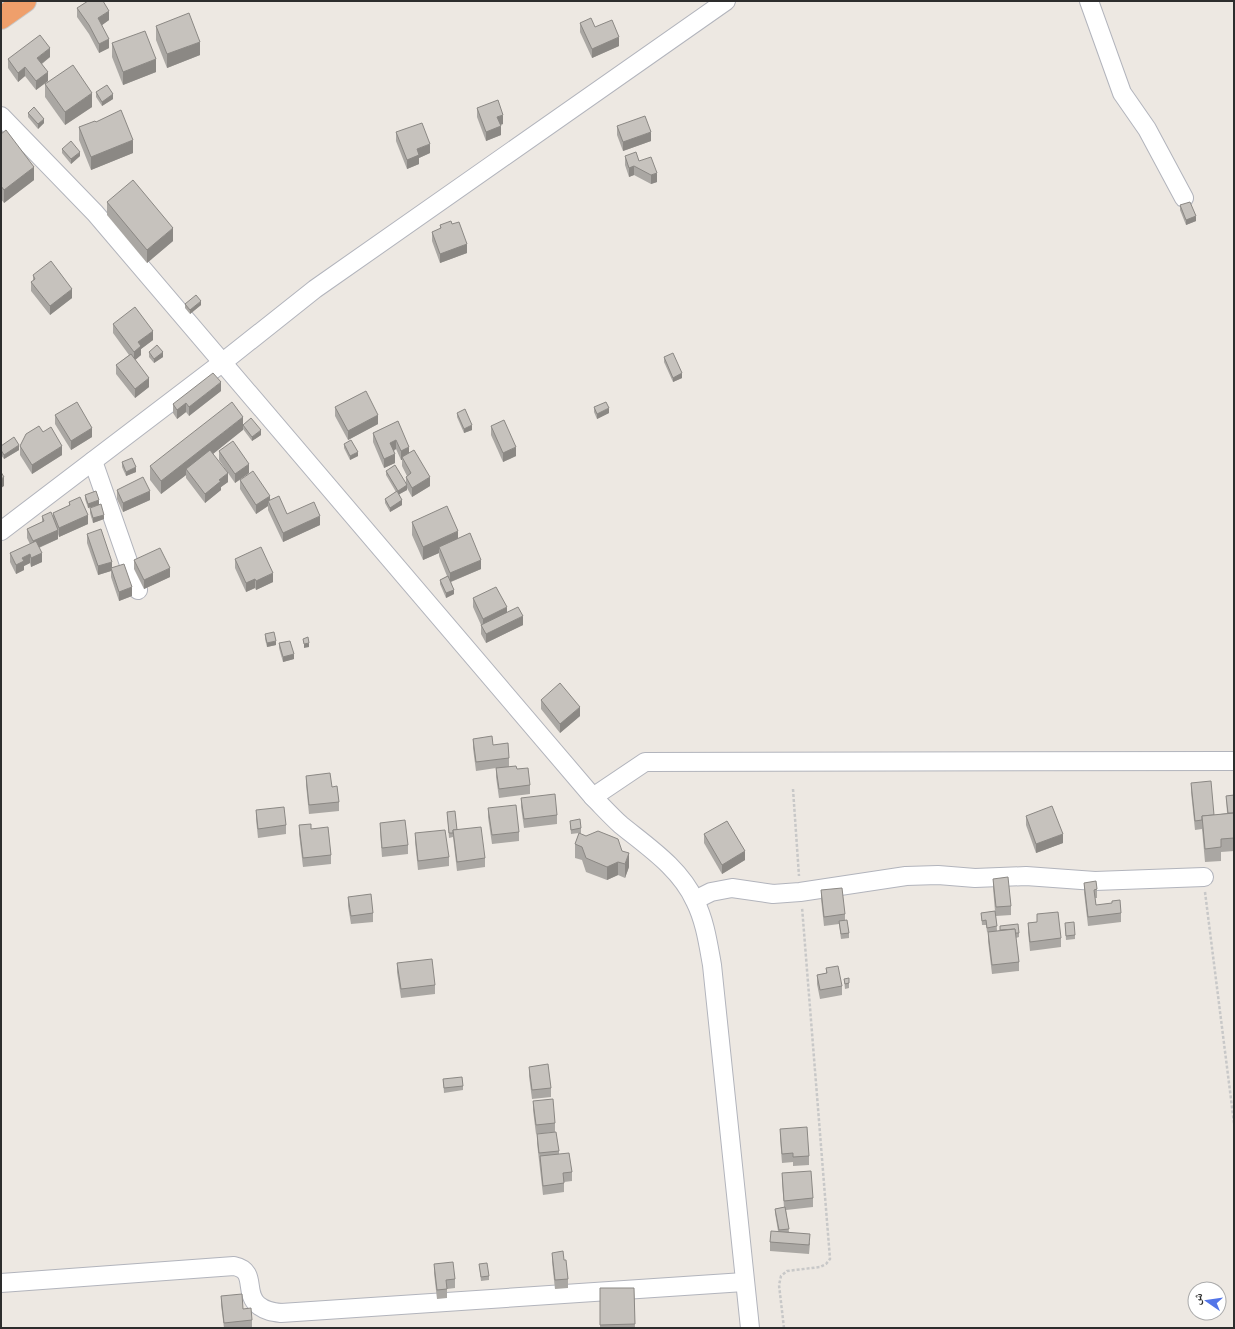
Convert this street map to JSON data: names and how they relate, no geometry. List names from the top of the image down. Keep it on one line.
{"north":"left"}
